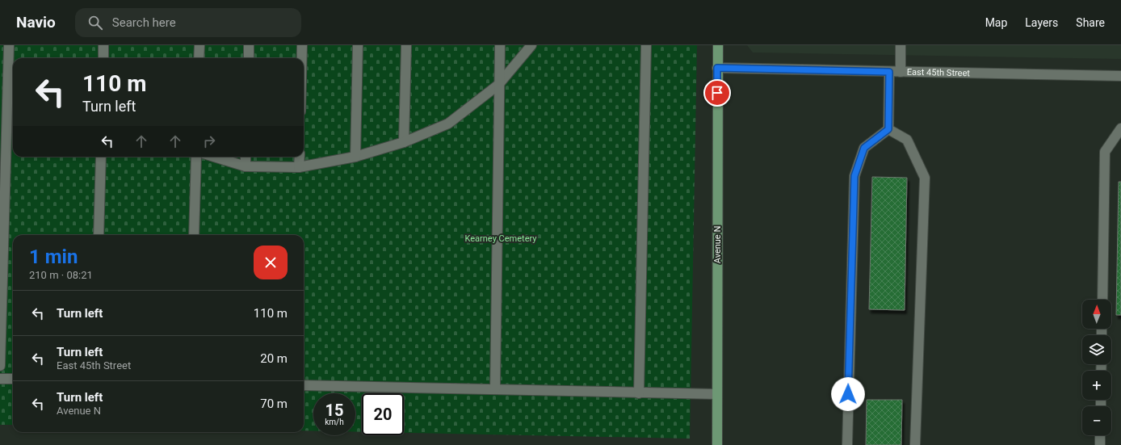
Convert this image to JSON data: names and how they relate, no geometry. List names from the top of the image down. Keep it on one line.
{"streets":{"main road":["Avenue N"],"street":["East 45th Street"]},"crossings":[["East 45th Street","Avenue N"]],"parks":["Kearney Cemetery"],"north":"top","page":{"header":"Navio","search":"Search here","nav":["Map","Layers","Share"],"turn":["110 m","Turn left"],"heading":["1 min","210 m · 08:21"],"list":[{"name":"Turn left","value":"110 m"},{"name":"Turn left","note":"East 45th Street","value":"20 m"},{"name":"Turn left","note":"Avenue N","value":"70 m"}],"map_buttons":["+","−"],"speed":"15 km/h","limit":"20"}}
